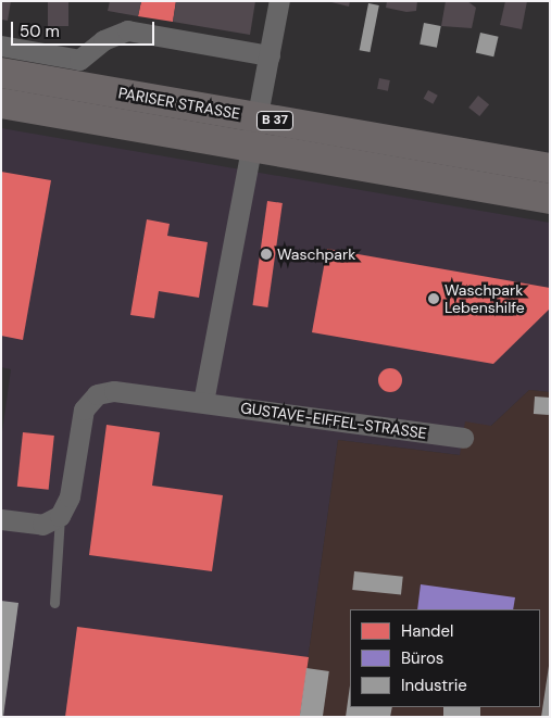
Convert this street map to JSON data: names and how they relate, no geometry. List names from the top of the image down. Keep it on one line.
{"streets":{"main road":["PARISER STRASSE","B 37"],"street":["GUSTAVE-EIFFEL-STRASSE"]},"places":["Waschpark","Waschpark Lebenshilfe"],"legend":["Handel","Büros","Industrie"],"scale_bar":"50 m"}
